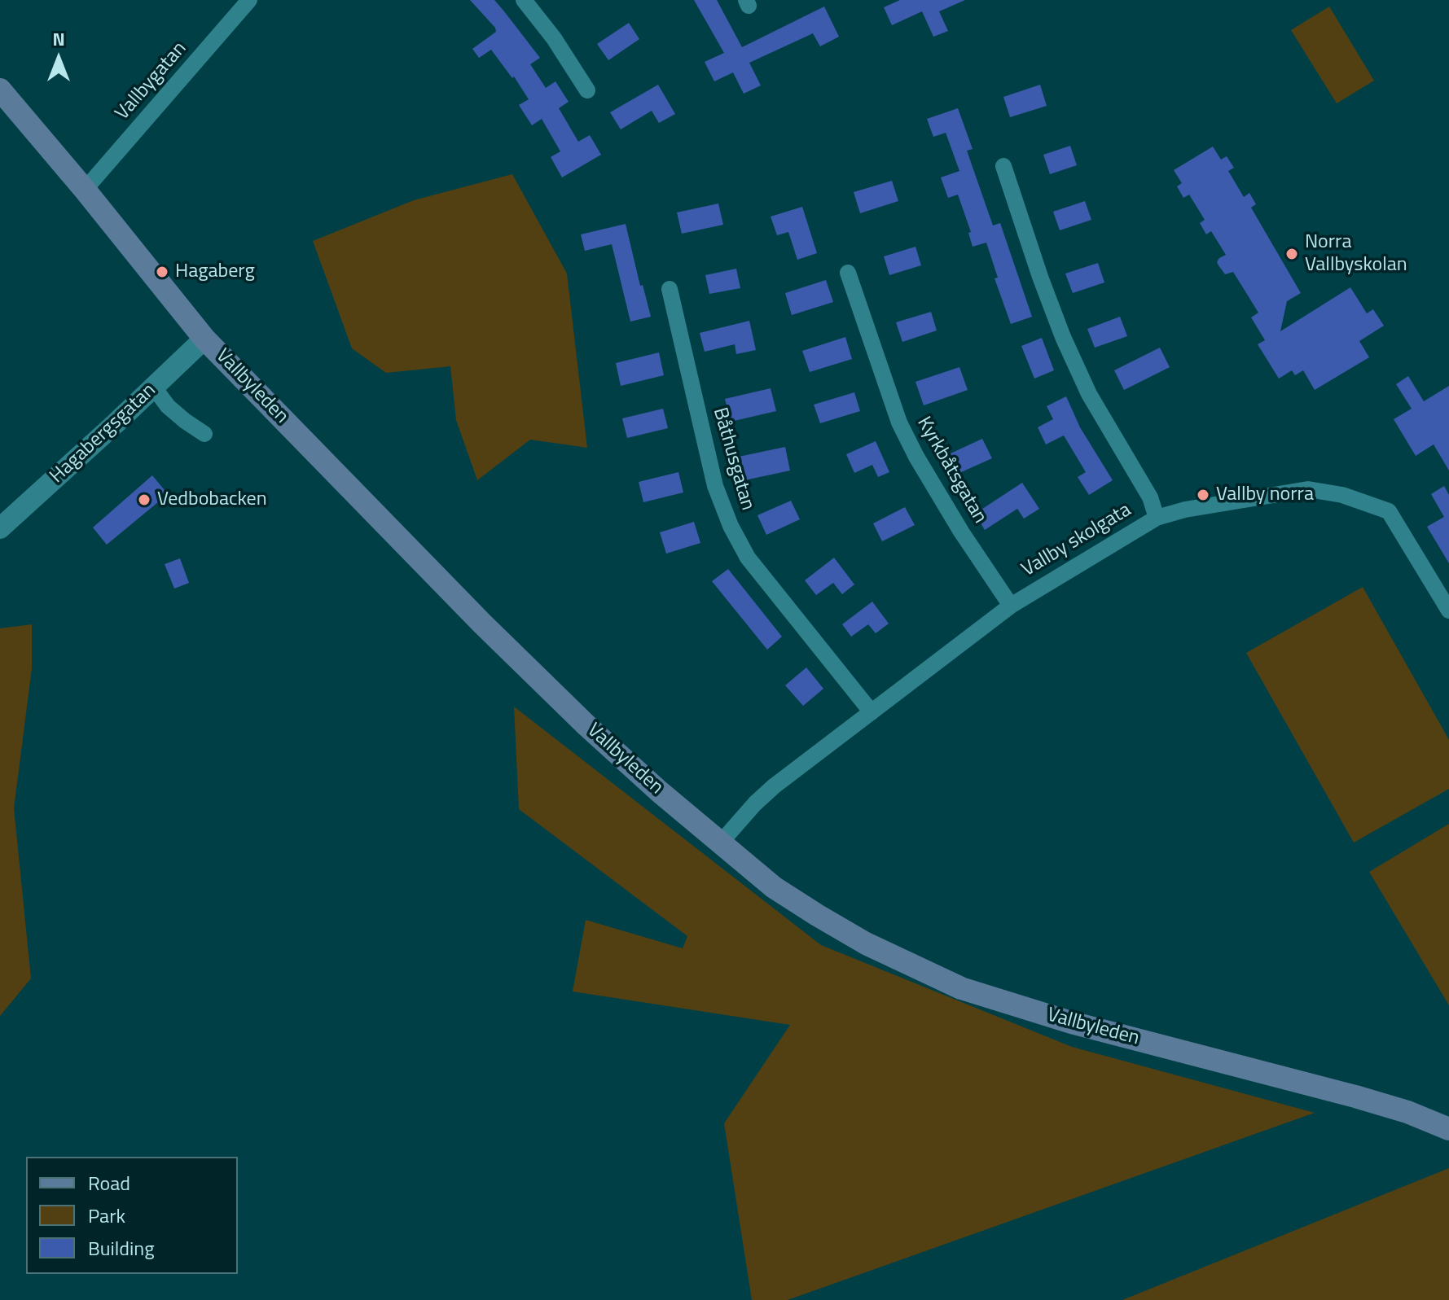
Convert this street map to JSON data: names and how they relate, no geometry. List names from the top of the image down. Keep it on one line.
{"streets":{"main road":["Vallbyleden"],"street":["Vallbygatan","Hagabergsgatan","Båthusgatan","Kyrkbåtsgatan","Vallby skolgata"]},"crossings":[["Vallbygatan","Vallbyleden"],["Vallbyleden","Hagabergsgatan"],["Vallbyleden","Vallby skolgata"],["Båthusgatan","Vallby skolgata"],["Kyrkbåtsgatan","Vallby skolgata"]],"places":["Norra Vallbyskolan","Hagaberg","Vallby norra","Vedbobacken"],"legend":["Road","Park","Building"],"north":"top"}
